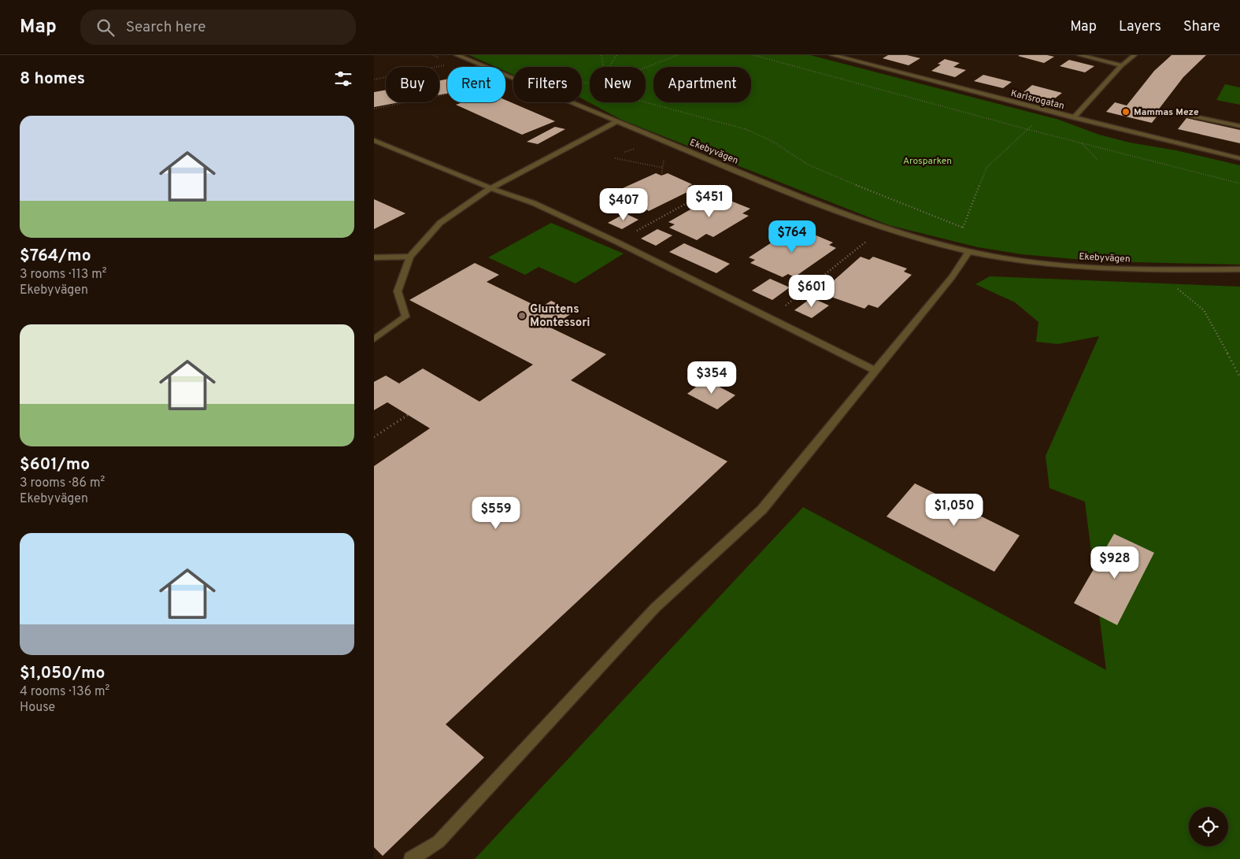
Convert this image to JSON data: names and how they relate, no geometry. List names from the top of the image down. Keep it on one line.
{"streets":{"street":["Karlsrogatan","Ekebyvägen"]},"parks":["Arosparken"],"places":["Mammas Meze","Gluntens Montessori"],"page":{"header":"Map","search":"Search here","nav":["Map","Layers","Share"],"heading":"8 homes","chip":["Buy","Rent","Filters","New","Apartment"],"list":[{"name":"$764/mo","note":"3 rooms · 113 m² · Ekebyvägen"},{"name":"$601/mo","note":"3 rooms · 86 m² · Ekebyvägen"},{"name":"$1,050/mo","note":"4 rooms · 136 m² · House"}],"price":["$451","$407","$764","$601","$354","$1,050","$559","$928"]}}
